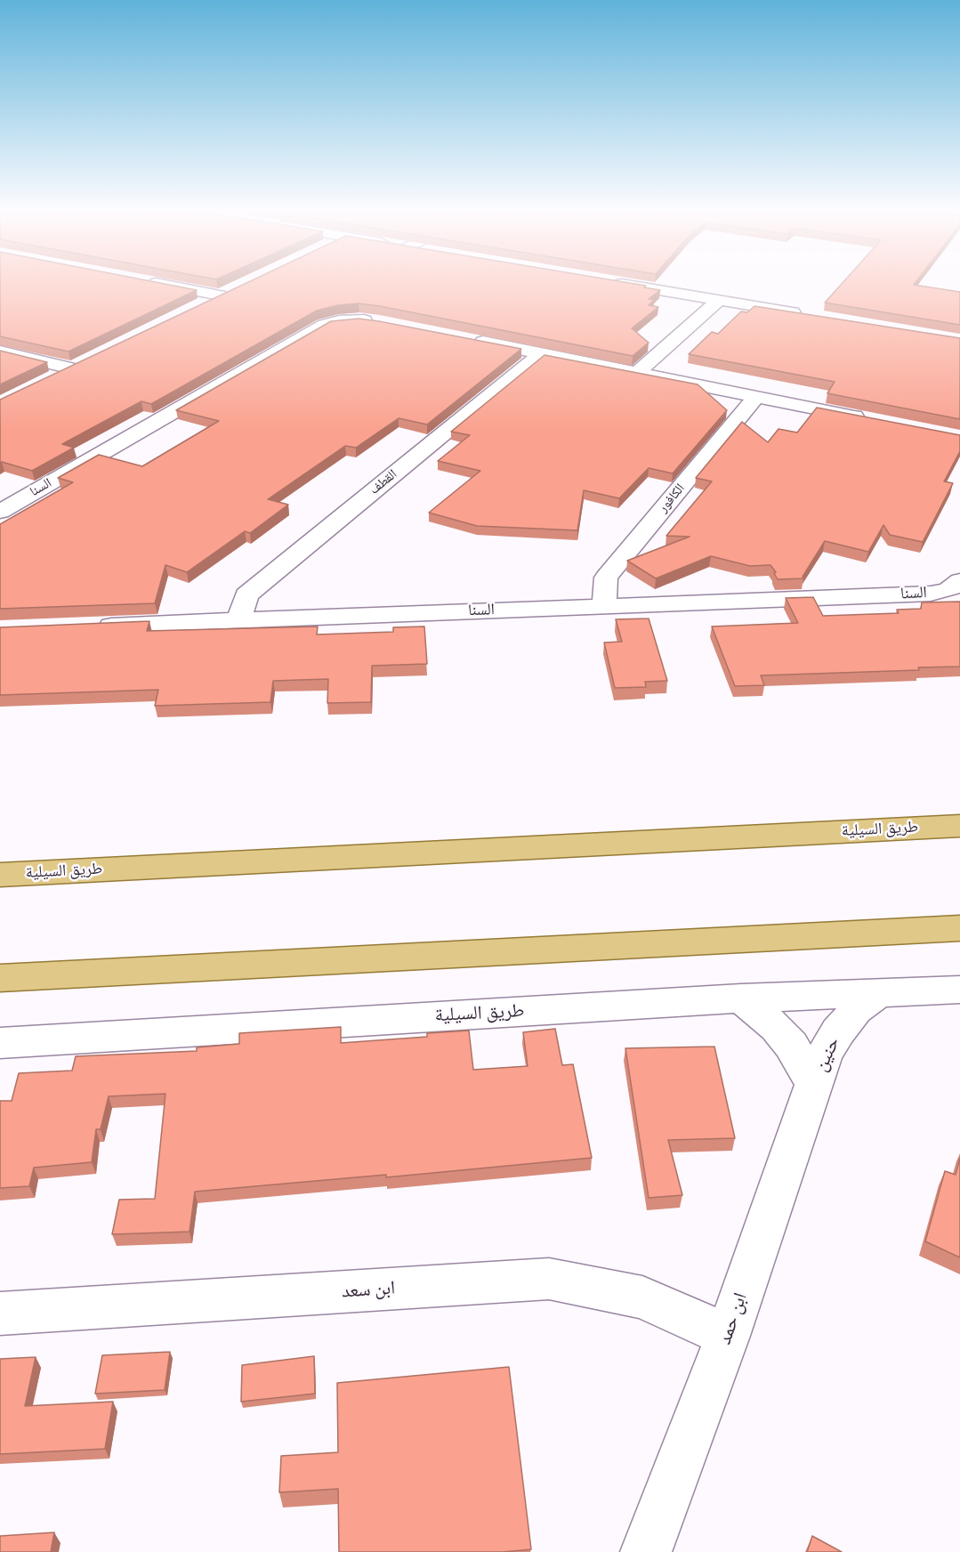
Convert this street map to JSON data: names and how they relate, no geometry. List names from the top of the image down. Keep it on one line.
{"streets":{"main road":["طريق السيلية"],"street":["القطف","السنا","الكافور","حنين","ابن سعد","ابن حمد"]},"crossings":[["القطف","السنا"],["السنا","الكافور"],["طريق السيلية","حنين"],["حنين","ابن حمد"],["ابن سعد","ابن حمد"]]}
